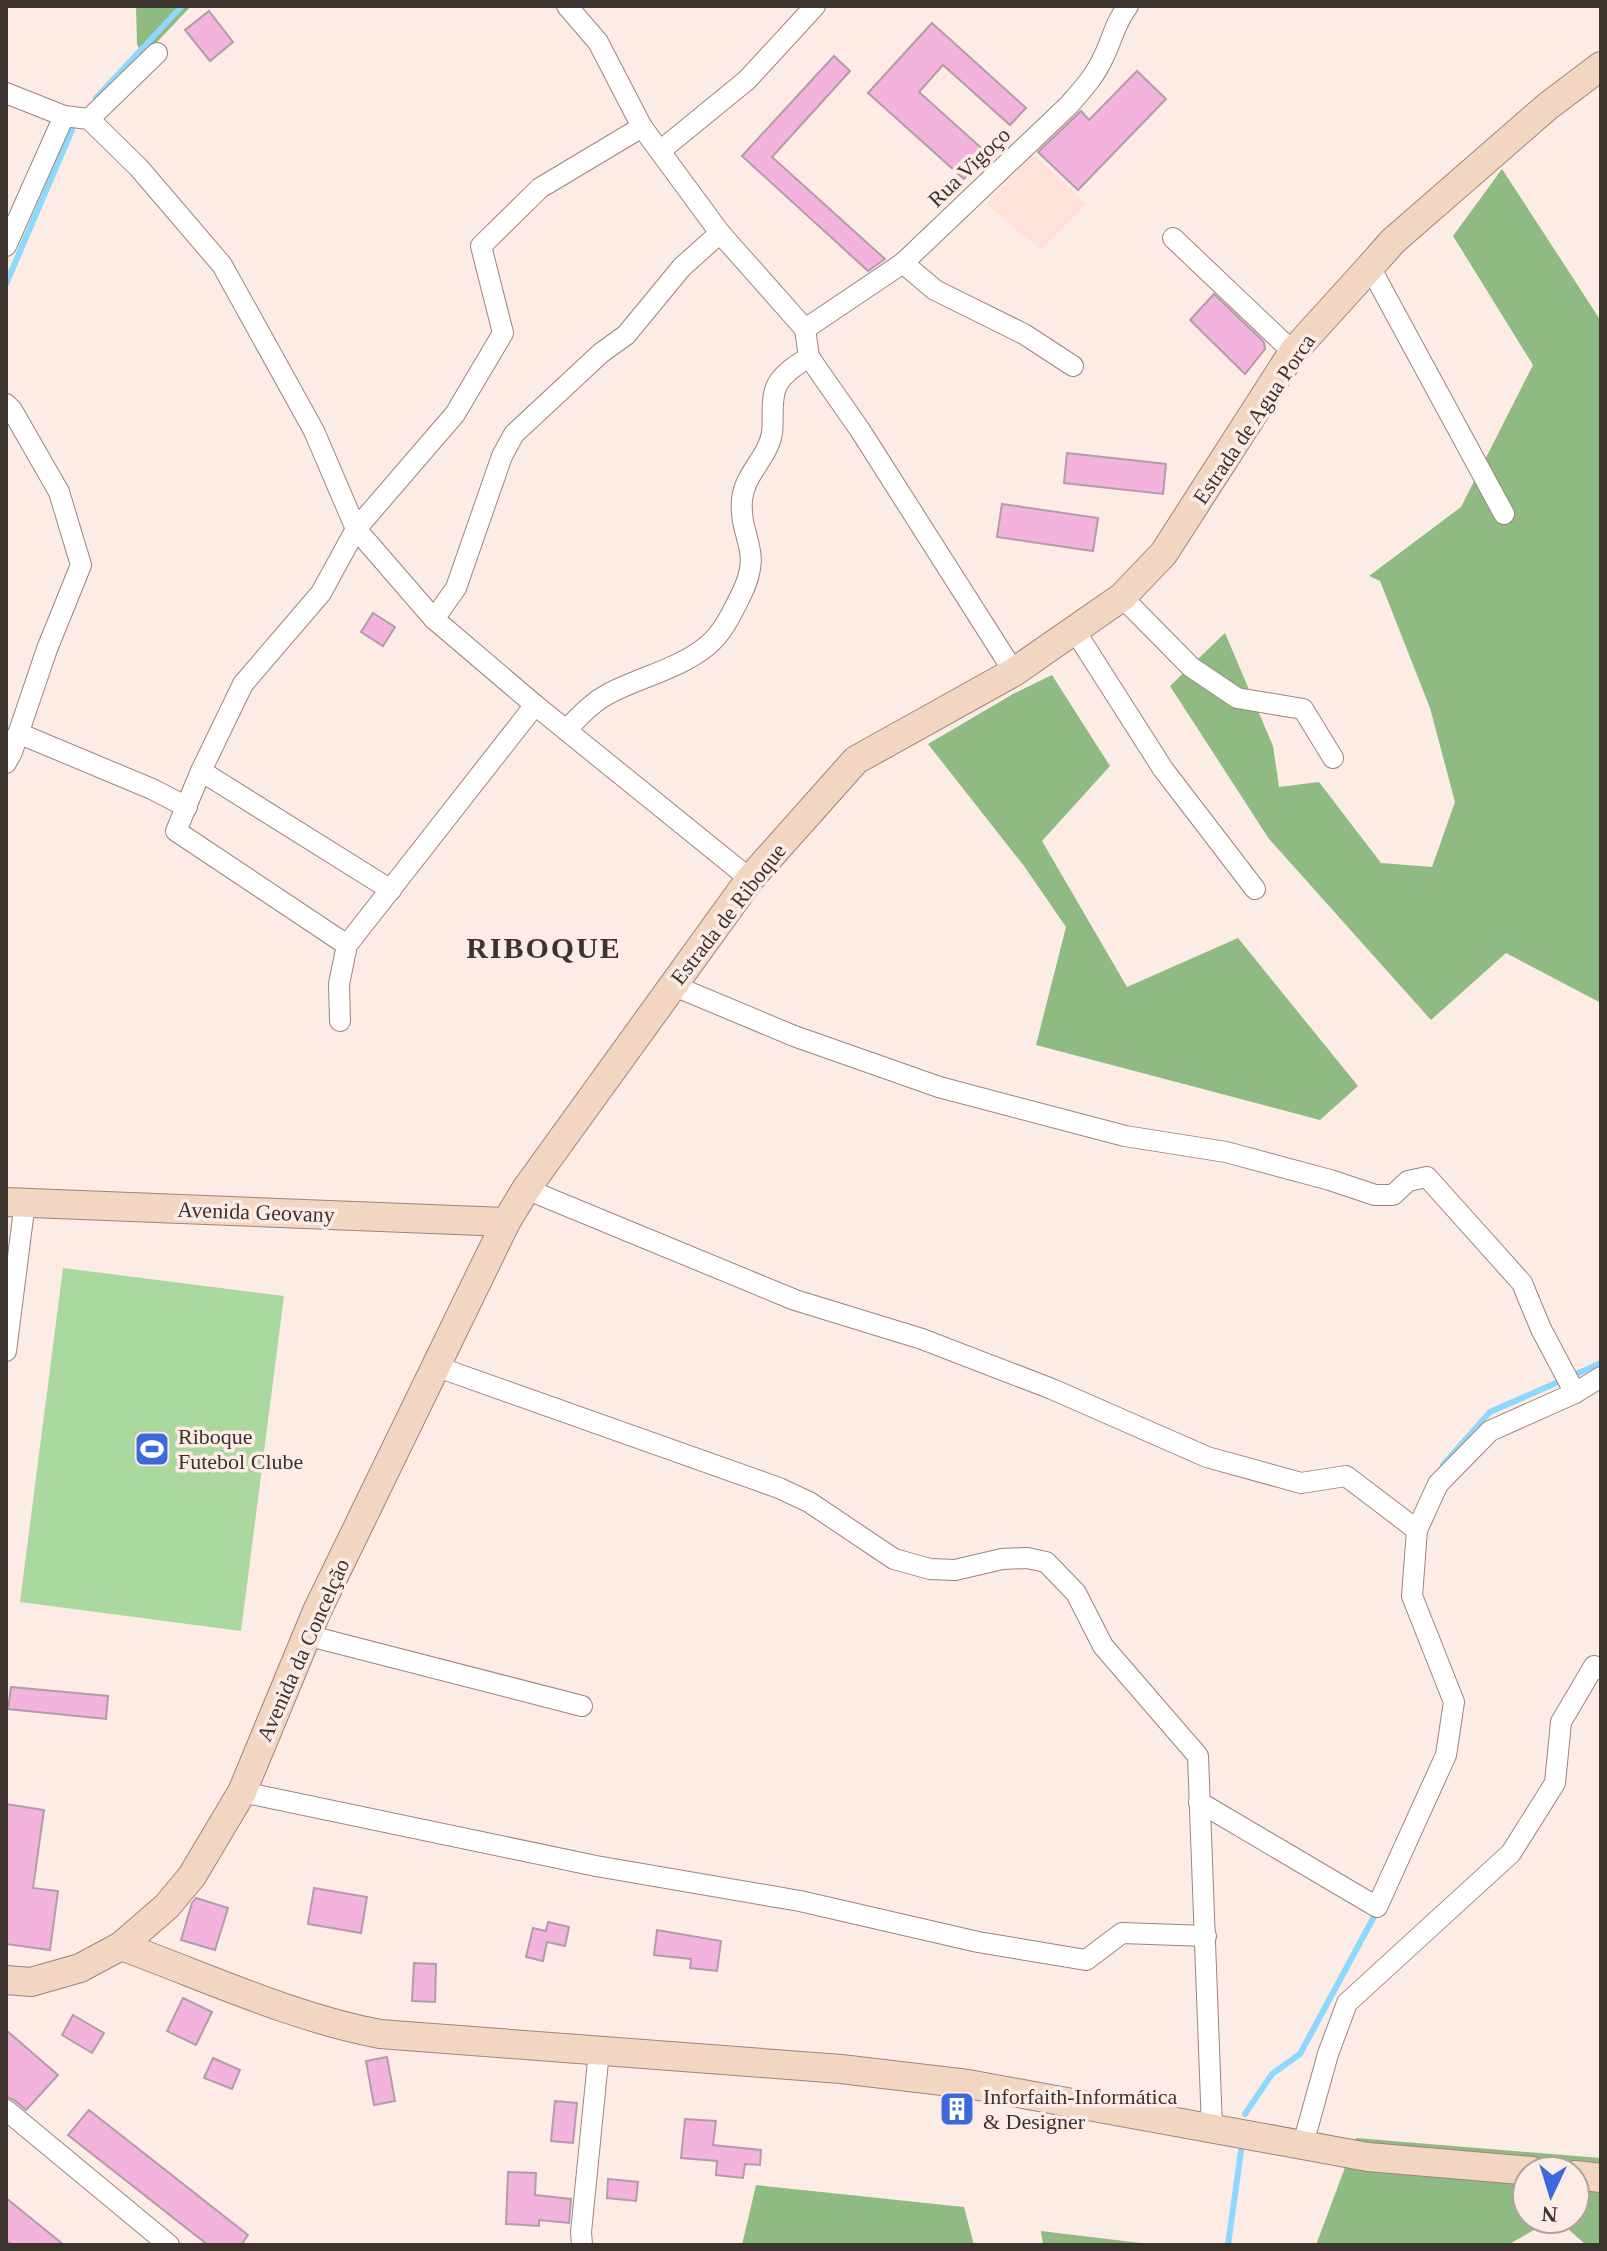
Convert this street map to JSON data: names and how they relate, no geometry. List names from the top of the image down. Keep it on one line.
{"streets":{"main road":["Estrada de Agua Porca","Estrada de Riboque","Avenida Geovany","Avenida da Concelção"],"street":["Rua Vigoço"]},"crossings":[["Estrada de Agua Porca","Estrada de Riboque"],["Estrada de Riboque","Avenida Geovany"],["Estrada de Riboque","Avenida da Concelção"],["Avenida Geovany","Avenida da Concelção"]],"districts":["RIBOQUE"],"places":{"sports":["Riboque Futebol Clube"],"building":["Inforfaith-Informática & Designer"]},"north":"bottom"}
